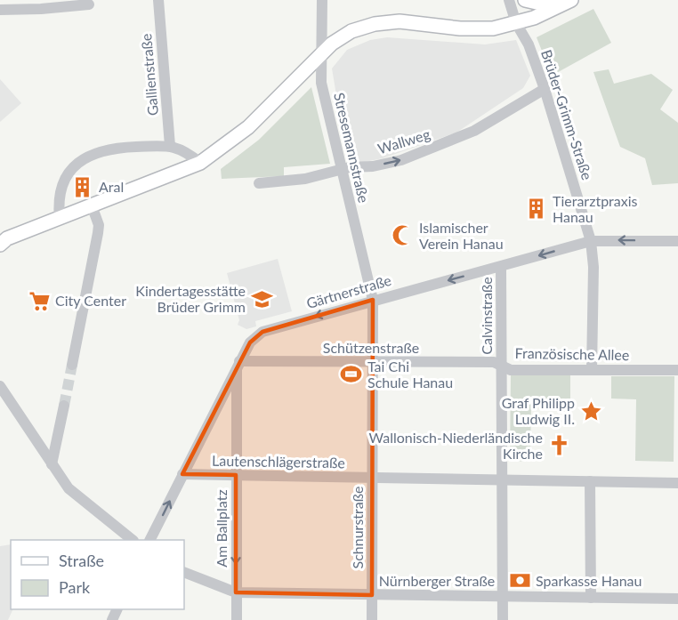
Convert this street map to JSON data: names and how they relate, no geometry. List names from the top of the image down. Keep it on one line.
{"streets":{"street":["Gallienstraße","Brüder-Grimm-Straße","Wallweg","Stresemannstraße","Gärtnerstraße","Calvinstraße","Schützenstraße","Französische Allee","Lautenschlägerstraße","Schnurstraße","Am Ballplatz","Nürnberger Straße"]},"crossings":[["Brüder-Grimm-Straße","Wallweg"],["Brüder-Grimm-Straße","Gärtnerstraße"],["Brüder-Grimm-Straße","Französische Allee"],["Wallweg","Stresemannstraße"],["Stresemannstraße","Gärtnerstraße"],["Stresemannstraße","Schnurstraße"],["Gärtnerstraße","Calvinstraße"],["Gärtnerstraße","Schützenstraße"],["Gärtnerstraße","Lautenschlägerstraße"],["Gärtnerstraße","Schnurstraße"],["Gärtnerstraße","Am Ballplatz"],["Calvinstraße","Schützenstraße"],["Calvinstraße","Französische Allee"],["Schützenstraße","Französische Allee"],["Schützenstraße","Schnurstraße"],["Schützenstraße","Am Ballplatz"],["Französische Allee","Lautenschlägerstraße"],["Französische Allee","Nürnberger Straße"],["Lautenschlägerstraße","Schnurstraße"],["Lautenschlägerstraße","Am Ballplatz"],["Schnurstraße","Nürnberger Straße"],["Am Ballplatz","Nürnberger Straße"]],"one_way":["Wallweg","Am Ballplatz"],"places":{"building":["Aral","Tierarztpraxis Hanau"],"mosque":["Islamischer Verein Hanau"],"school or university":["Kindertagesstätte Brüder Grimm"],"supermarket":["City Center"],"sports":["Tai Chi Schule Hanau"],"place":["Graf Philipp Ludwig II."],"church":["Wallonisch-Niederländische Kirche"],"bank":["Sparkasse Hanau"]},"legend":["Straße","Park"]}
